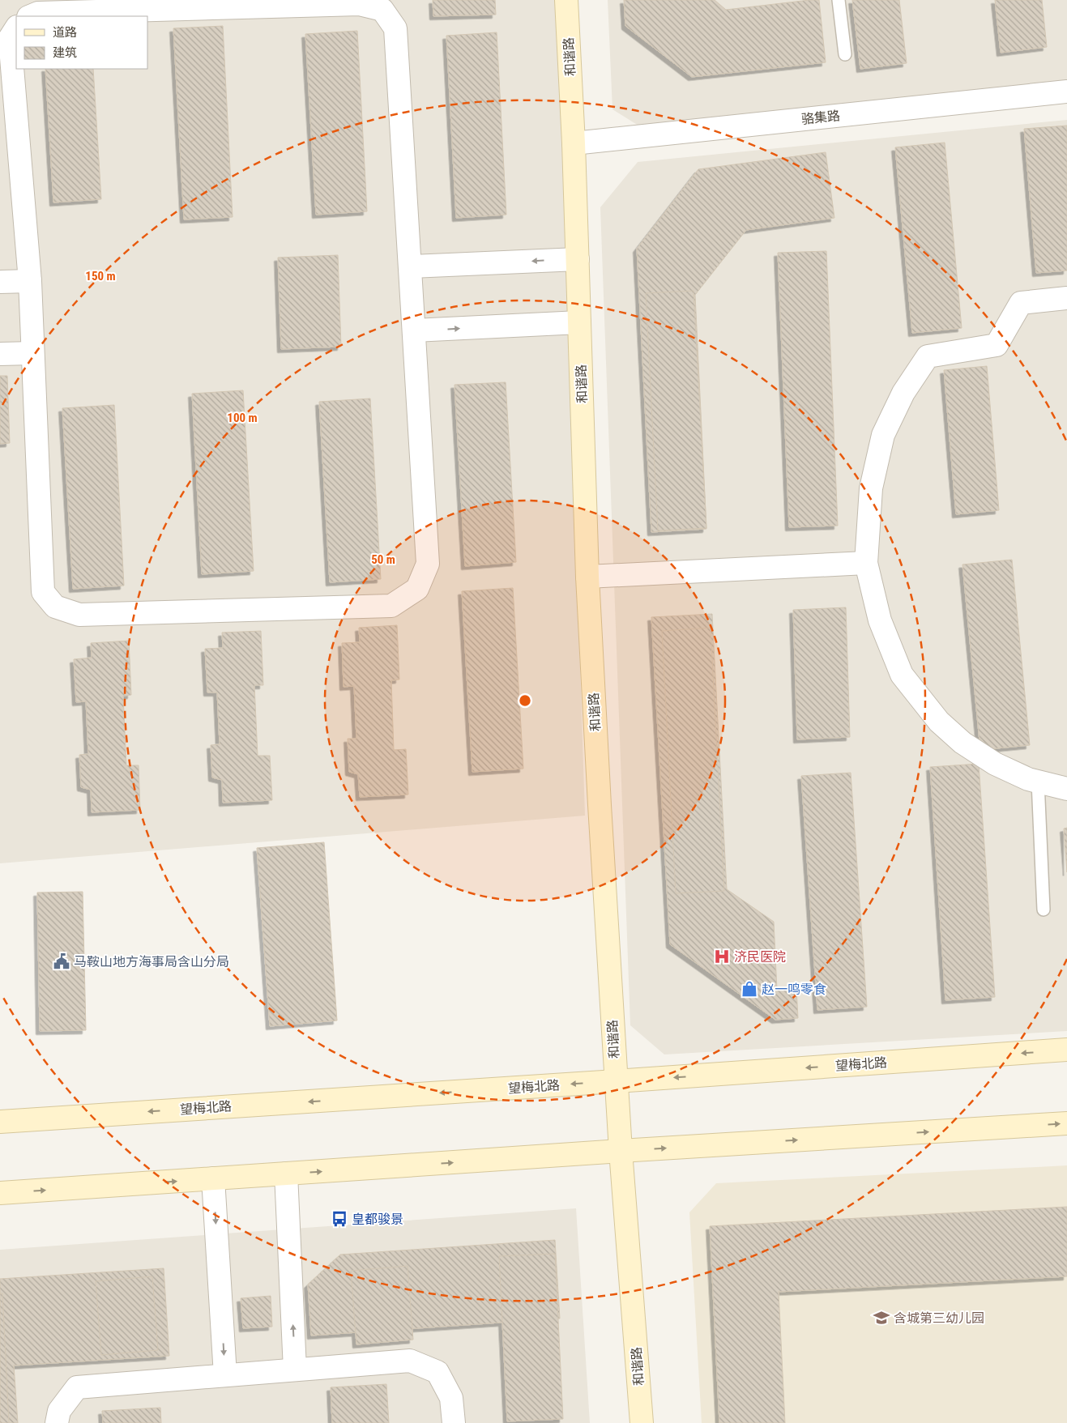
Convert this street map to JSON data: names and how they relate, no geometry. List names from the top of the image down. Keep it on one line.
{"streets":{"main road":["和谐路","望梅北路"],"street":["骆集路"]},"crossings":[["和谐路","骆集路"],["和谐路","望梅北路"]],"places":{"hospital":["济民医院"],"public building":["马鞍山地方海事局含山分局"],"shop":["赵一鸣零食"],"bus stop":["皇都骏景"],"school or university":["含城第三幼儿园"]},"legend":["道路","建筑"],"rings":["150 m","100 m","50 m"]}
